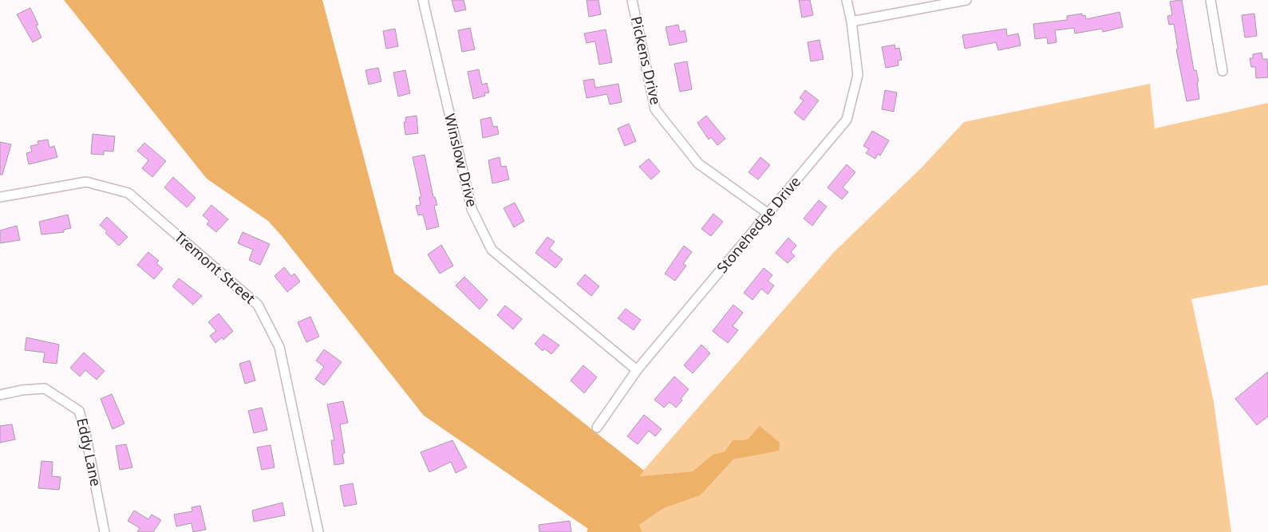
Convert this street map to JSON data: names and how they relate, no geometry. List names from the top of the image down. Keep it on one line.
{"streets":{"street":["Pickens Drive","Winslow Drive","Stonehedge Drive","Tremont Street","Eddy Lane"]},"crossings":[["Pickens Drive","Stonehedge Drive"],["Winslow Drive","Stonehedge Drive"]]}
